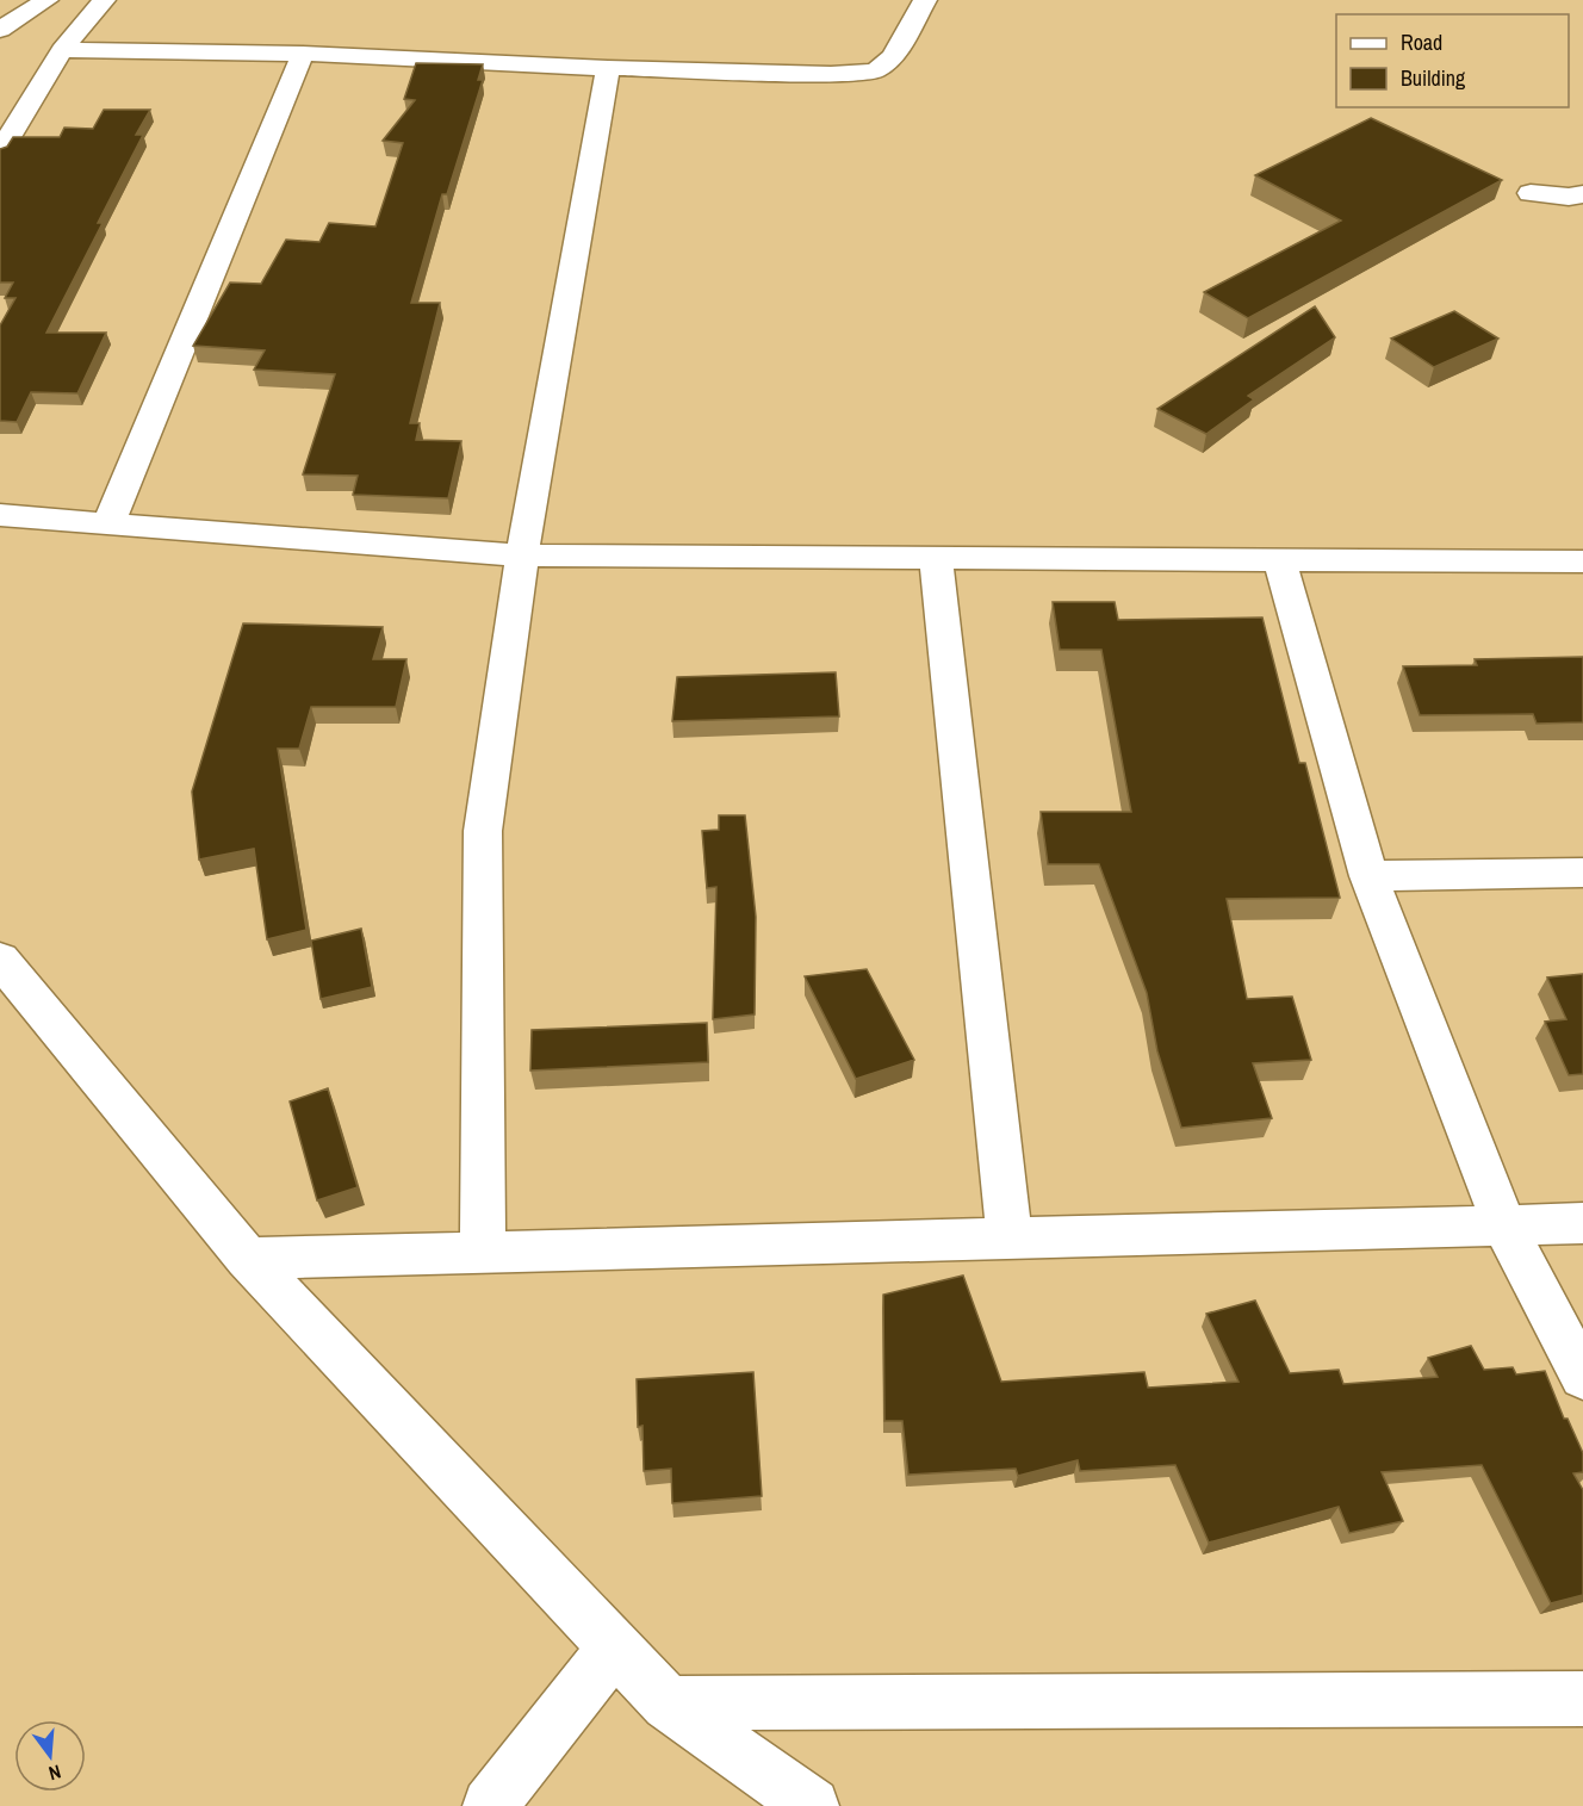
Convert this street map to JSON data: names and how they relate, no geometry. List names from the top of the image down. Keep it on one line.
{"legend":["Road","Building"],"north":"bottom"}
